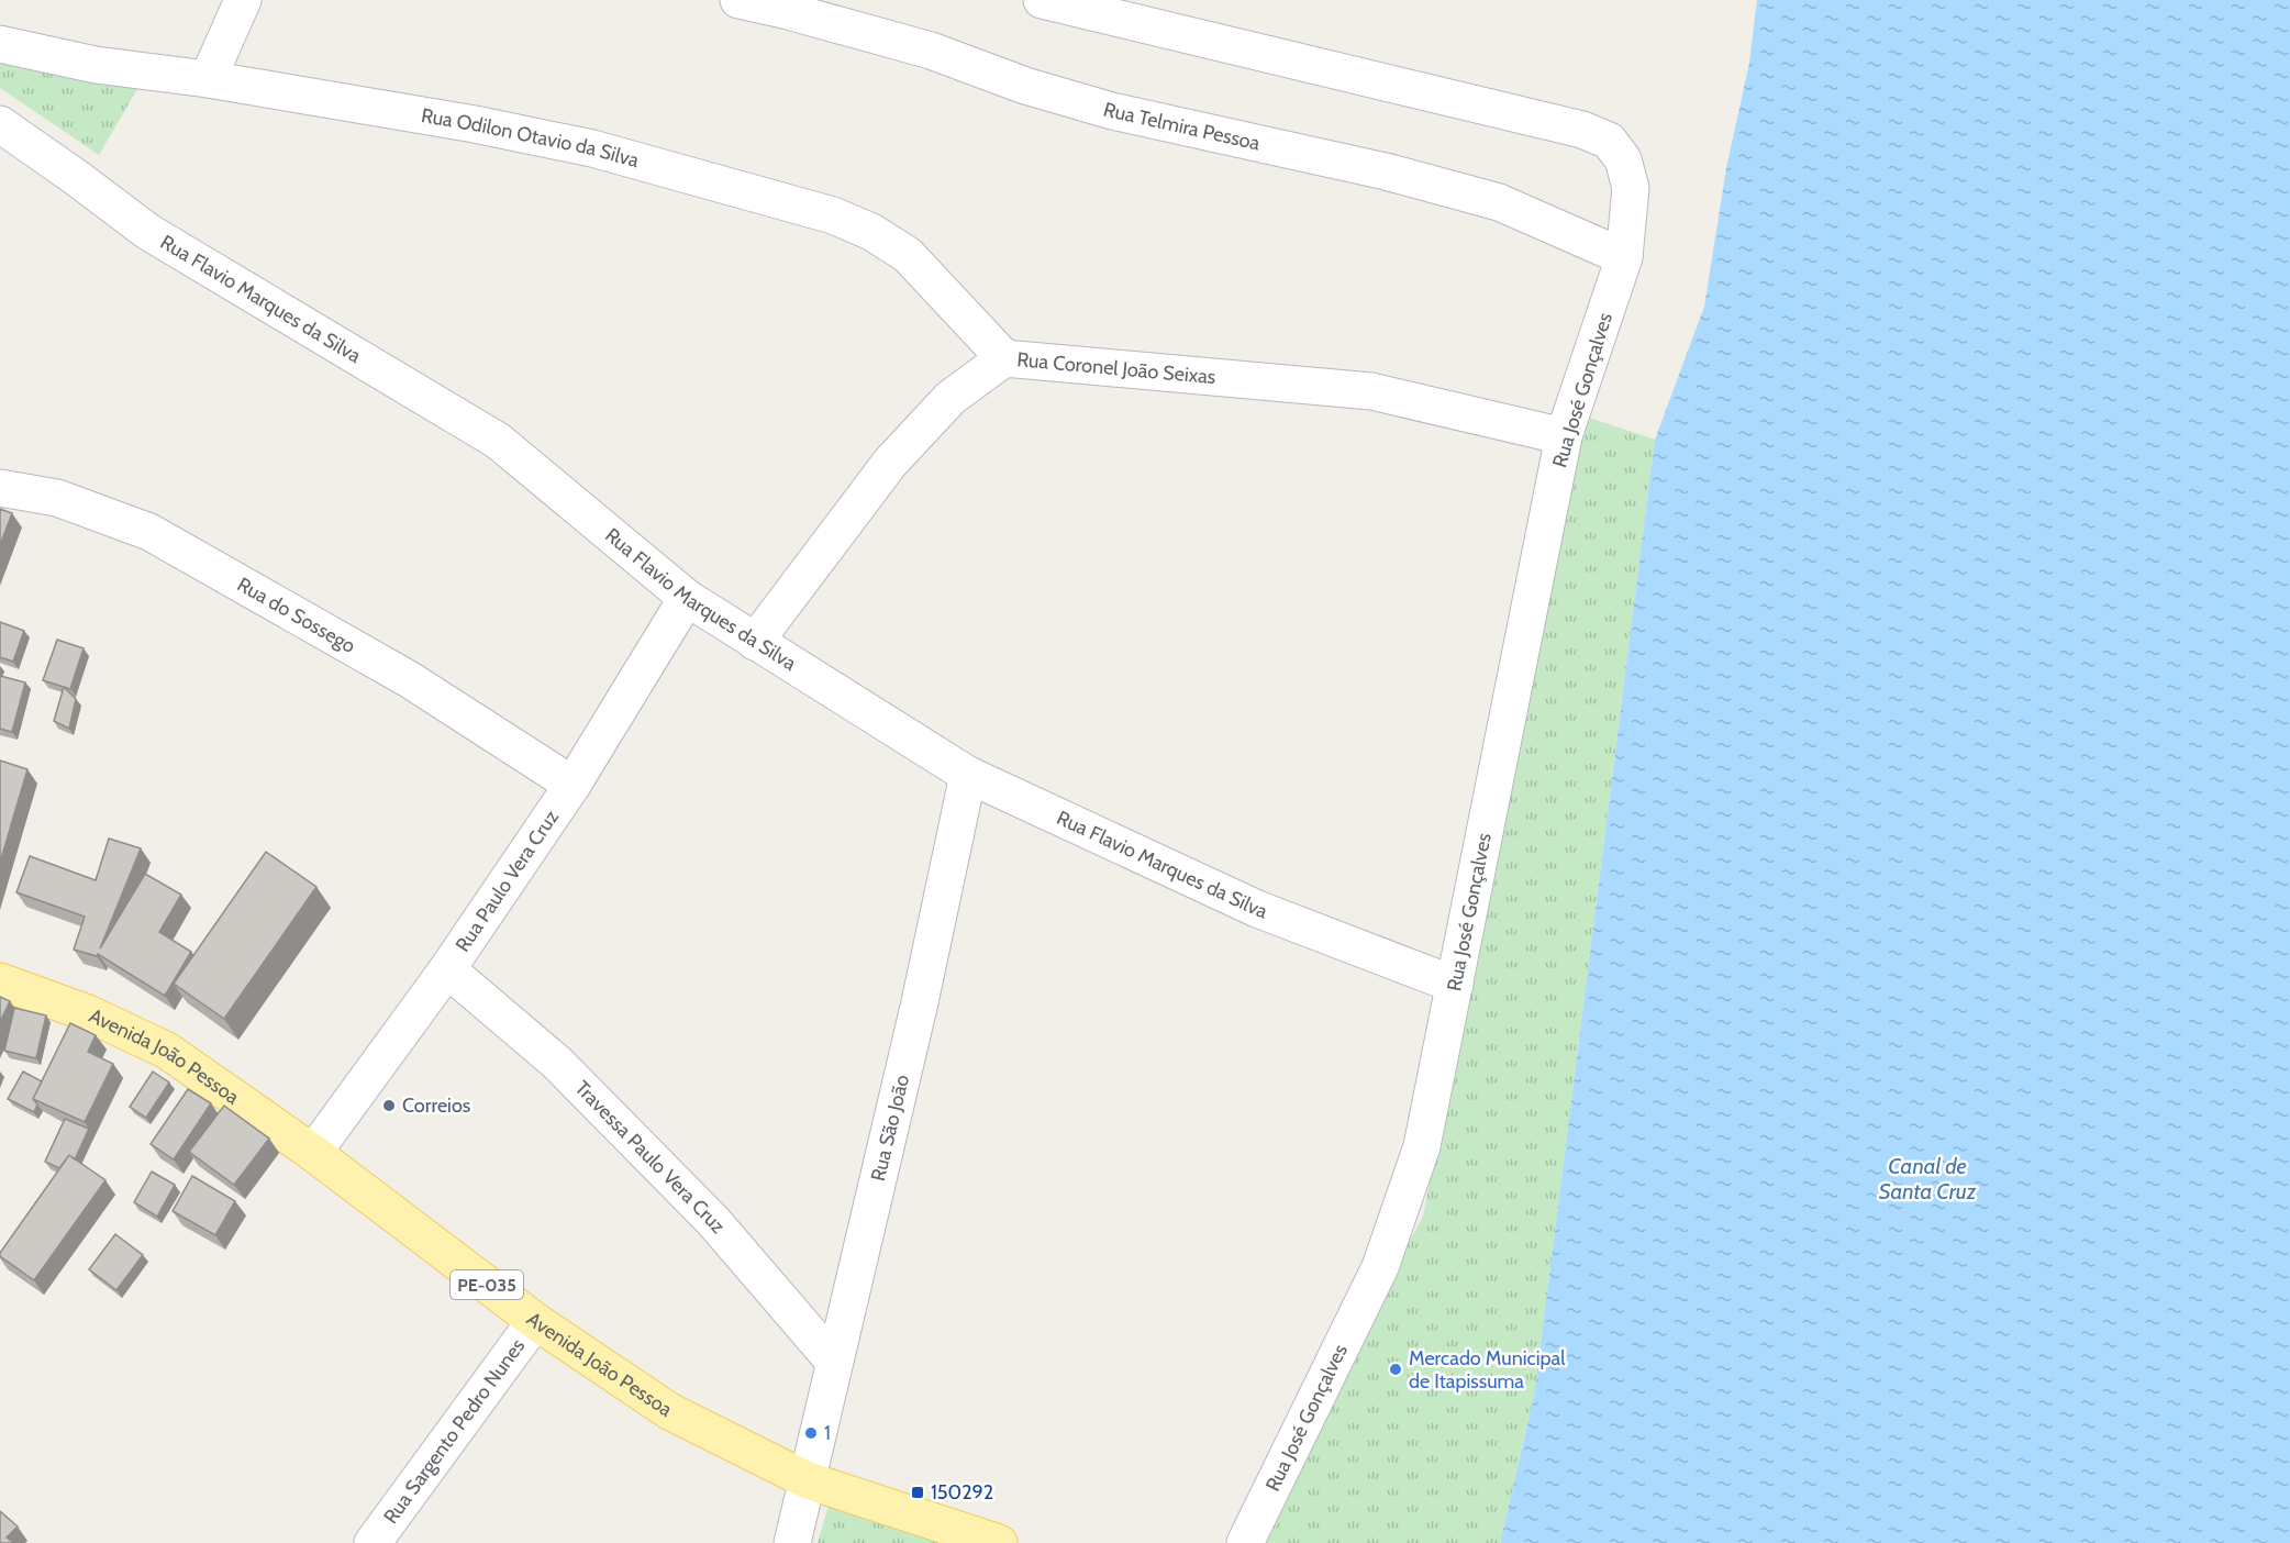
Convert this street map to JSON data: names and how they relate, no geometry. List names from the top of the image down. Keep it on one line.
{"streets":{"main road":["Avenida João Pessoa","PE-035"],"street":["Rua Telmira Pessoa","Rua Odilon Otavio da Silva","Rua Flavio Marques da Silva","Rua Coronel João Seixas","Rua José Gonçalves","Rua do Sossego","Rua Paulo Vera Cruz","Rua São João","Travessa Paulo Vera Cruz","Rua Sargento Pedro Nunes"]},"crossings":[["Rua Telmira Pessoa","Rua José Gonçalves"],["Rua Odilon Otavio da Silva","Rua Coronel João Seixas"],["Rua Flavio Marques da Silva","Rua Coronel João Seixas"],["Rua Flavio Marques da Silva","Rua José Gonçalves"],["Rua Flavio Marques da Silva","Rua Paulo Vera Cruz"],["Rua Flavio Marques da Silva","Rua São João"],["Rua Coronel João Seixas","Rua José Gonçalves"],["Rua do Sossego","Rua Paulo Vera Cruz"],["Rua Paulo Vera Cruz","Avenida João Pessoa"],["Rua Paulo Vera Cruz","Travessa Paulo Vera Cruz"],["Avenida João Pessoa","Rua São João"],["Avenida João Pessoa","Rua Sargento Pedro Nunes"],["Rua São João","Travessa Paulo Vera Cruz"]],"water":["Canal de Santa Cruz"],"places":{"other":["Correios","Mercado Municipal de Itapissuma","1"],"transit":["150292"]}}
